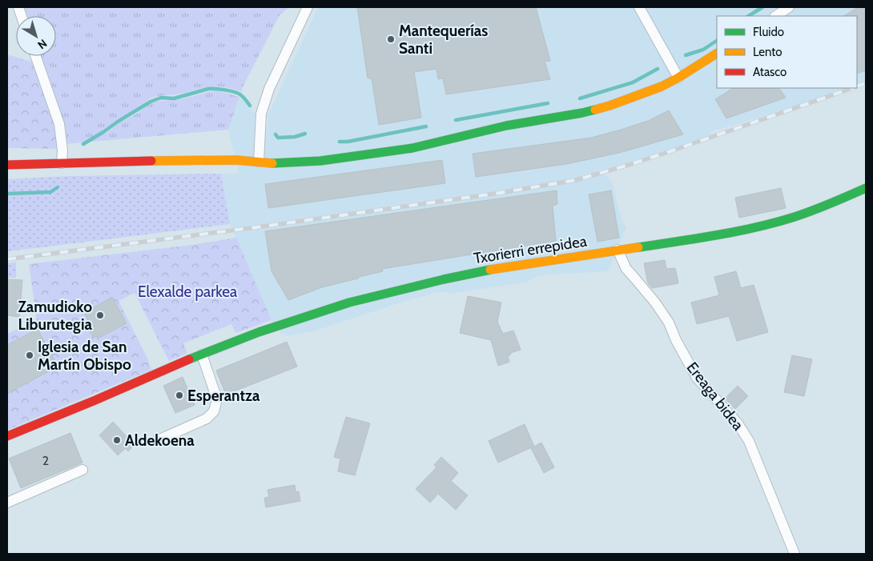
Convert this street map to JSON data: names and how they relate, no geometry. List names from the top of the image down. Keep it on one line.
{"streets":{"street":["Txorierri errepidea","Ereaga bidea"]},"crossings":[["Txorierri errepidea","Ereaga bidea"]],"parks":["Elexalde parkea"],"places":["Mantequerías Santi","Zamudioko Liburutegia","Iglesia de San Martín Obispo","Esperantza","Aldekoena"],"house_numbers":["2"],"legend":["Fluido","Lento","Atasco"],"north":"bottom right"}
